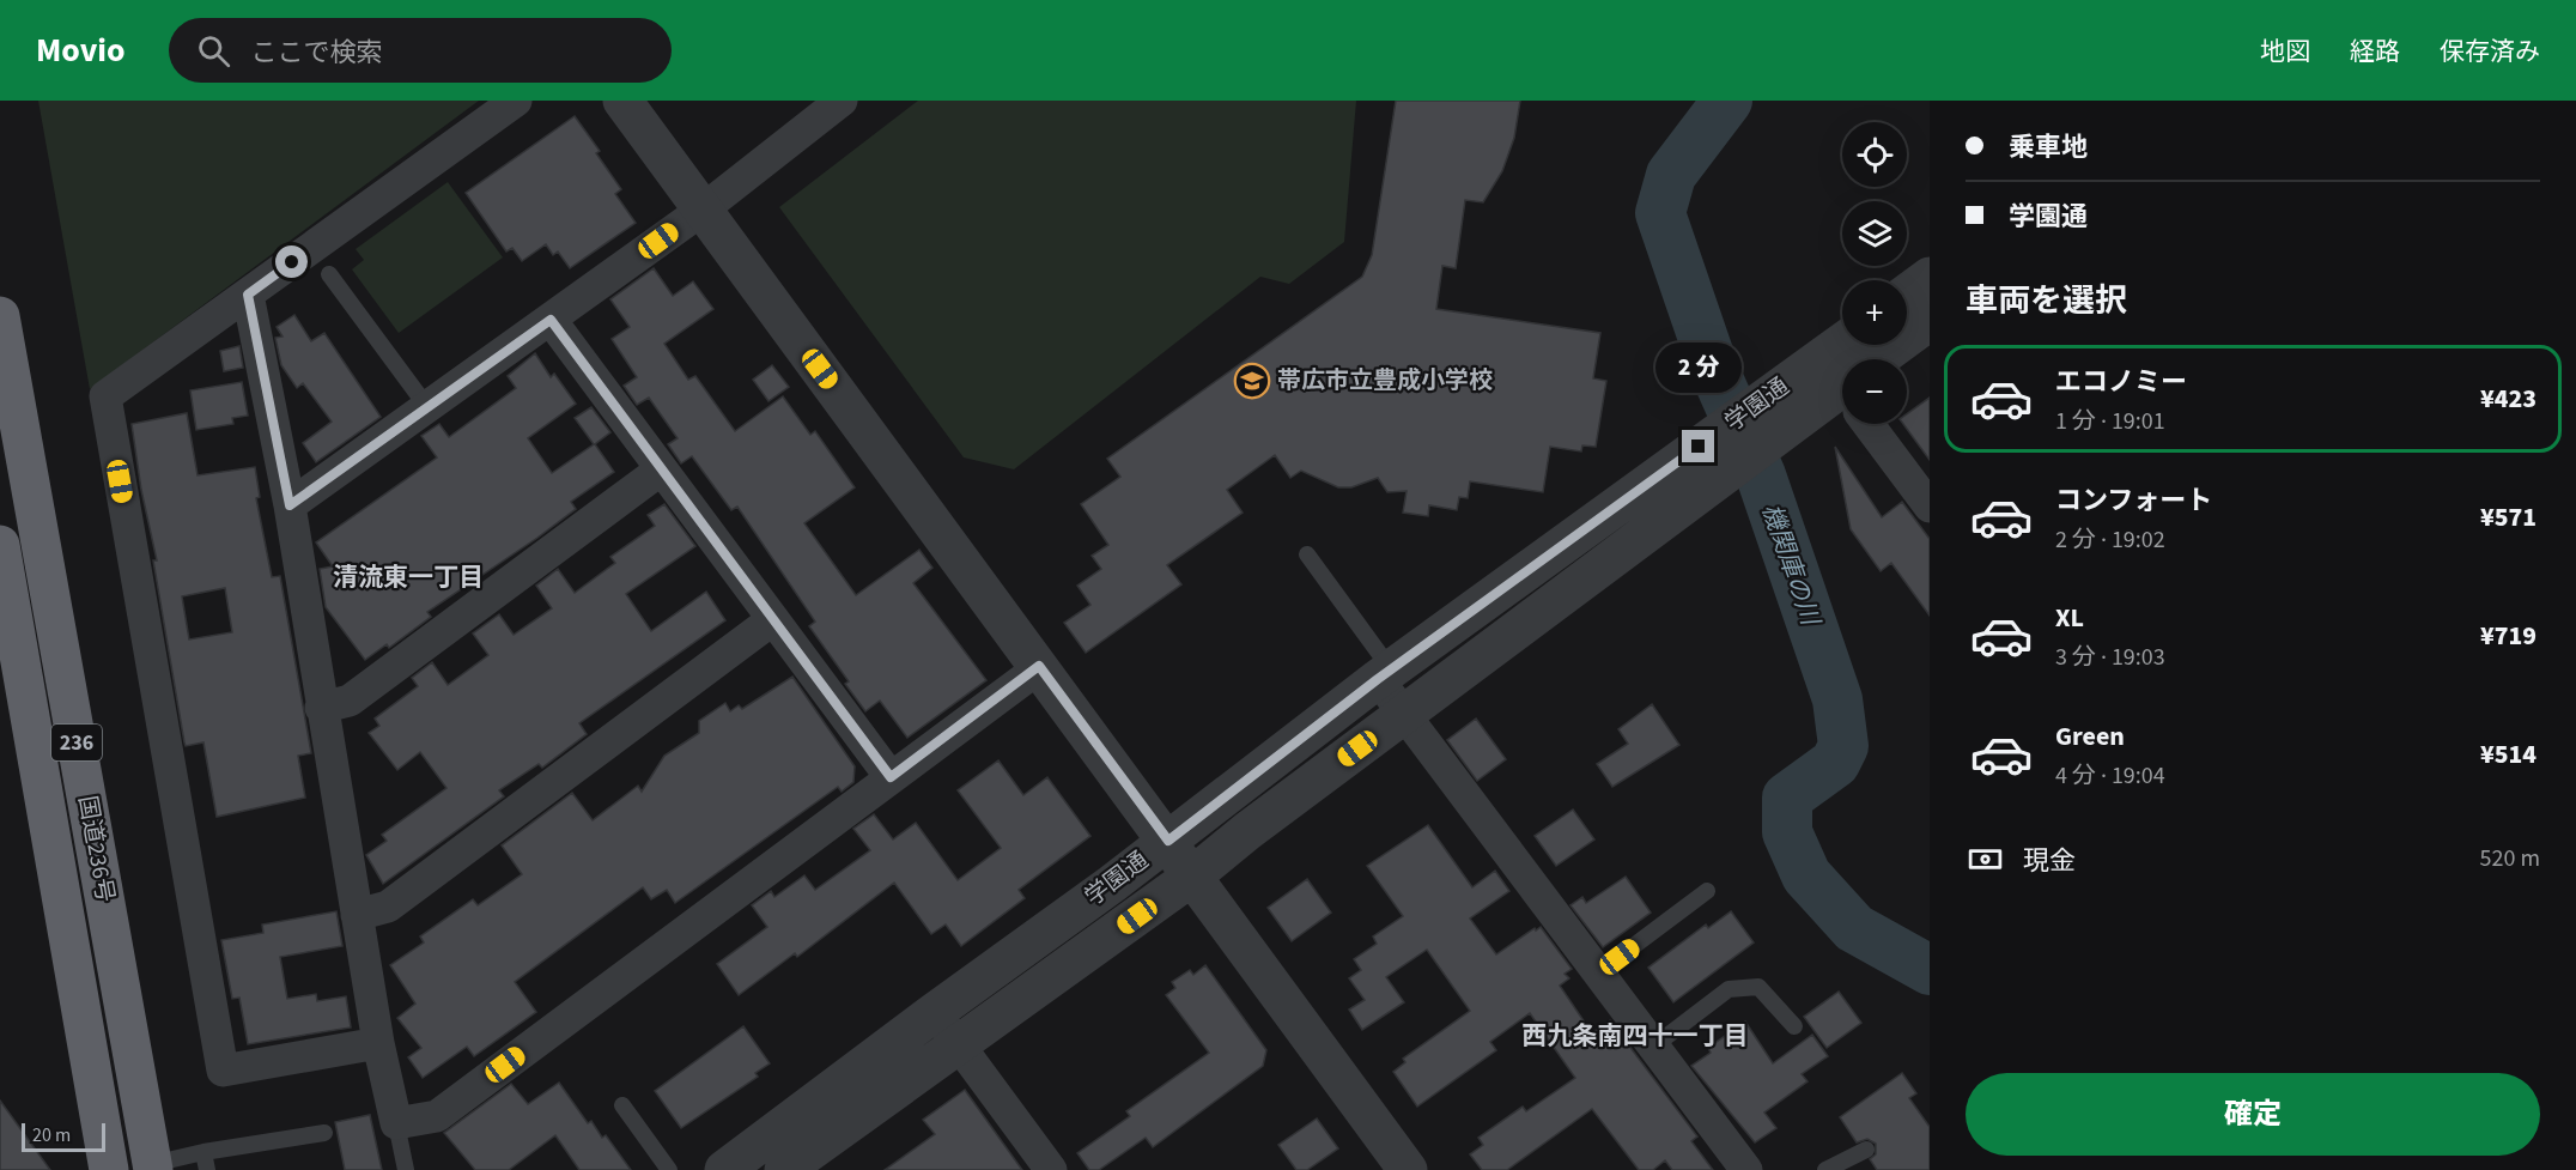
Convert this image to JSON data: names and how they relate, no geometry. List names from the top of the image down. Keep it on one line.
{"streets":{"highway":["236","国道236号"],"street":["学園通"]},"districts":["清流東一丁目","西九条南四十一丁目"],"water":["機関庫の川"],"places":{"school or university":["帯広市立豊成小学校"]},"scale_bar":"20 m","page":{"header":"Movio","search":"ここで検索","nav":["地図","経路","保存済み"],"banner":["乗車地","学園通"],"map_buttons":["+","−"],"heading":"車両を選択","bubble":"2 分","list":[{"name":"エコノミー","note":"1 分 · 19:01","value":"¥423"},{"name":"コンフォート","note":"2 分 · 19:02","value":"¥571"},{"name":"XL","note":"3 分 · 19:03","value":"¥719"},{"name":"Green","note":"4 分 · 19:04","value":"¥514"}],"pay":["現金","520 m"],"buttons":"確定","scale":"20 m"}}
